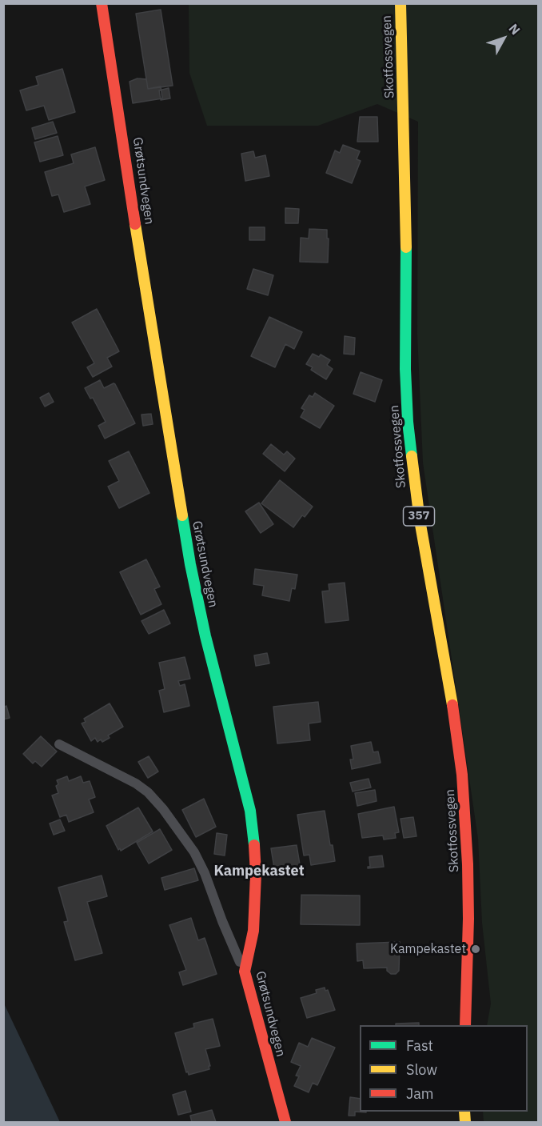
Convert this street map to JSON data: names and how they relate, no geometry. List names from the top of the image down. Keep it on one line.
{"streets":{"street":["Skotfossvegen","Grøtsundvegen","357"]},"districts":["Kampekastet"],"places":["Kampekastet"],"legend":["Fast","Slow","Jam"],"north":"top right"}
